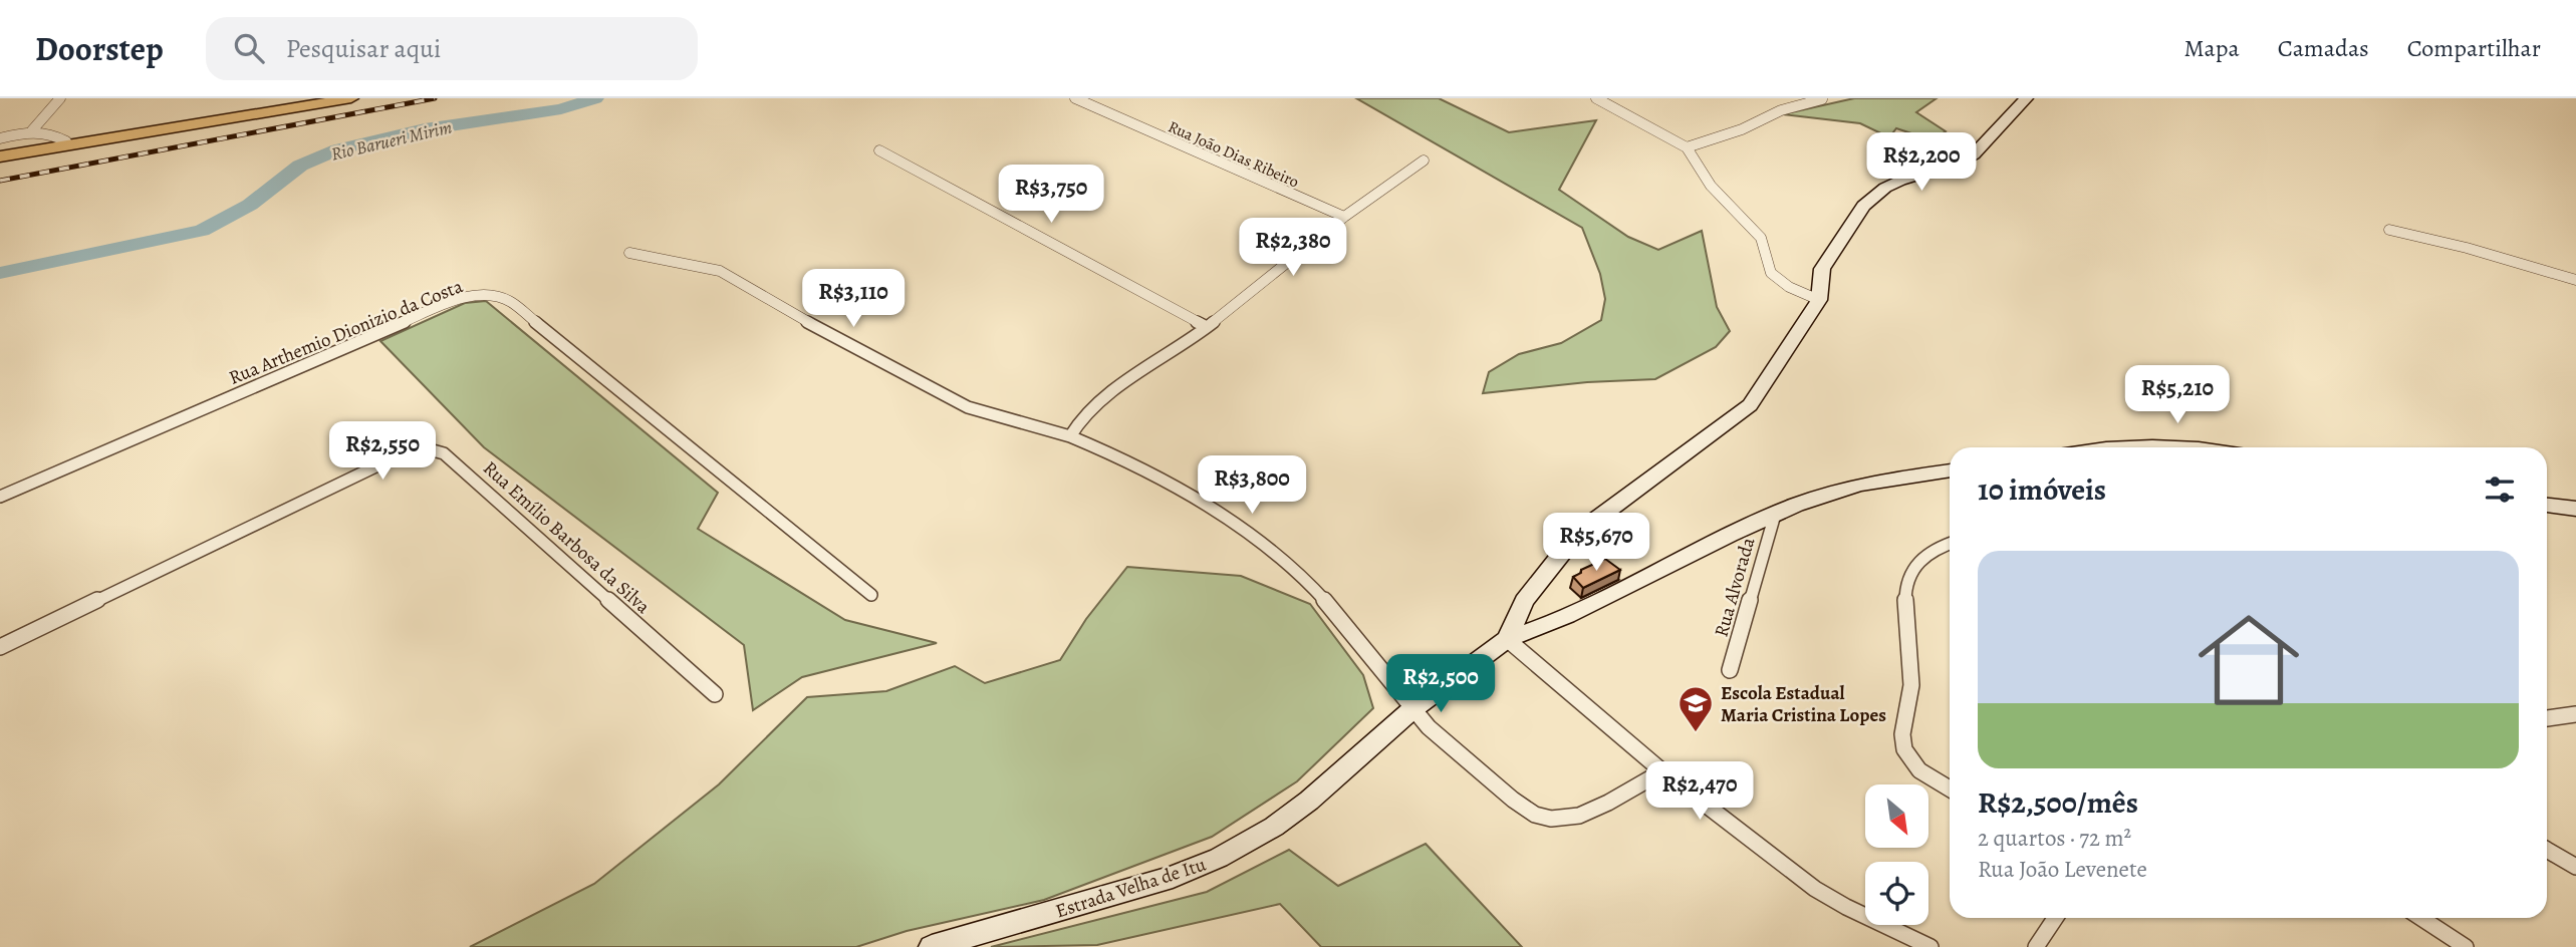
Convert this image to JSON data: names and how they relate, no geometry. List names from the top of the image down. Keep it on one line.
{"streets":{"main road":["Estrada Velha de Itu"],"street":["Rua João Dias Ribeiro","Rua Arthemio Dionizio da Costa","Rua Emílio Barbosa da Silva","Rua Alvorada"]},"water":["Rio Barueri Mirim"],"places":{"school or university":["Escola Estadual Maria Cristina Lopes"]},"north":"bottom right","page":{"header":"Doorstep","search":"Pesquisar aqui","nav":["Mapa","Camadas","Compartilhar"],"price":["R$2,200","R$3,750","R$2,380","R$3,110","R$5,210","R$2,550","R$3,800","R$5,670","R$2,500","R$2,470"],"heading":"10 imóveis","list":[{"name":"R$2,500/mês","note":"2 quartos · 72 m² · Rua João Levenete"}]}}
